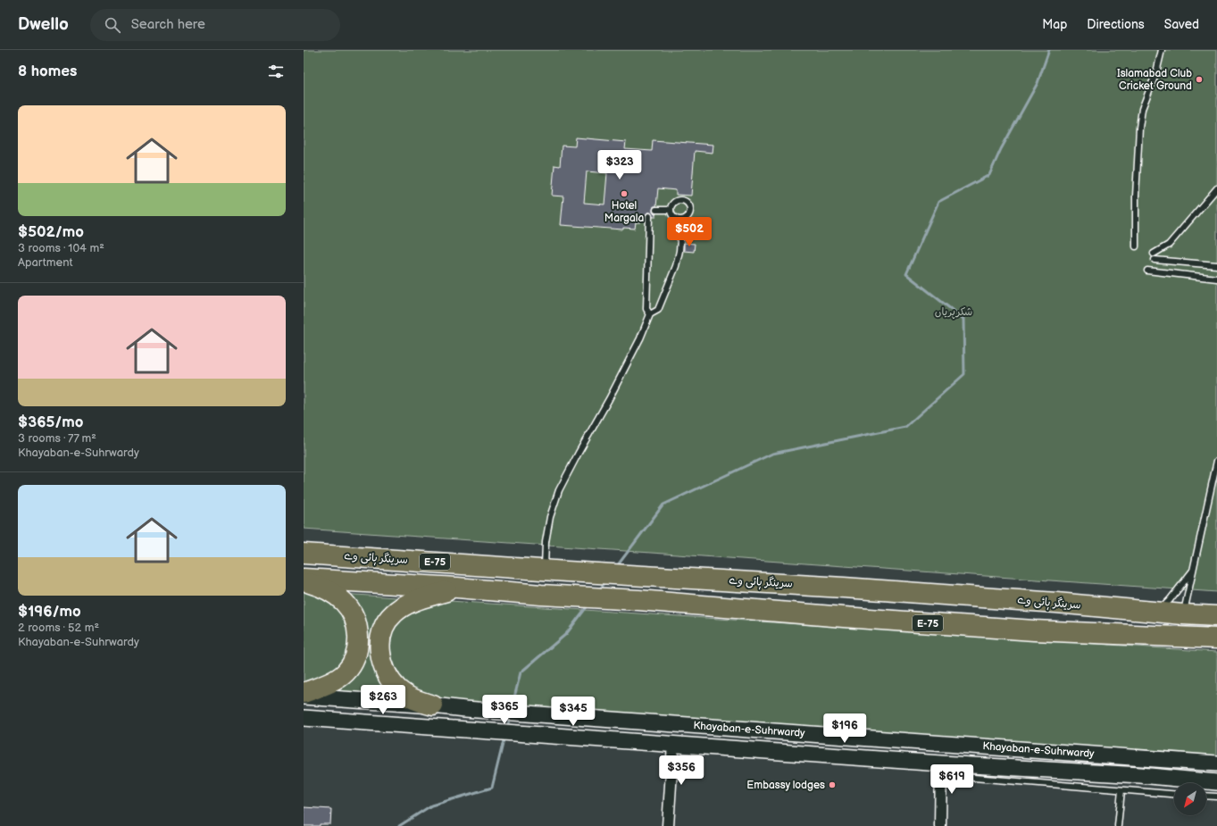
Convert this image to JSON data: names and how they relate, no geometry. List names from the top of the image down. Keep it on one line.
{"streets":{"highway":["سرینگر ہائی وے","E-75"],"main road":["Khayaban-e-Suhrwardy"]},"parks":["شکرپریاں"],"places":["Islamabad Club Cricket Ground","Hotel Margala","Embassy lodges"],"north":"bottom left","page":{"header":"Dwello","search":"Search here","nav":["Map","Directions","Saved"],"heading":"8 homes","list":[{"name":"$502/mo","note":"3 rooms · 104 m² · Apartment"},{"name":"$365/mo","note":"3 rooms · 77 m² · Khayaban-e-Suhrwardy"},{"name":"$196/mo","note":"2 rooms · 52 m² · Khayaban-e-Suhrwardy"}],"price":["$323","$502","$263","$365","$345","$196","$356","$619"]}}
